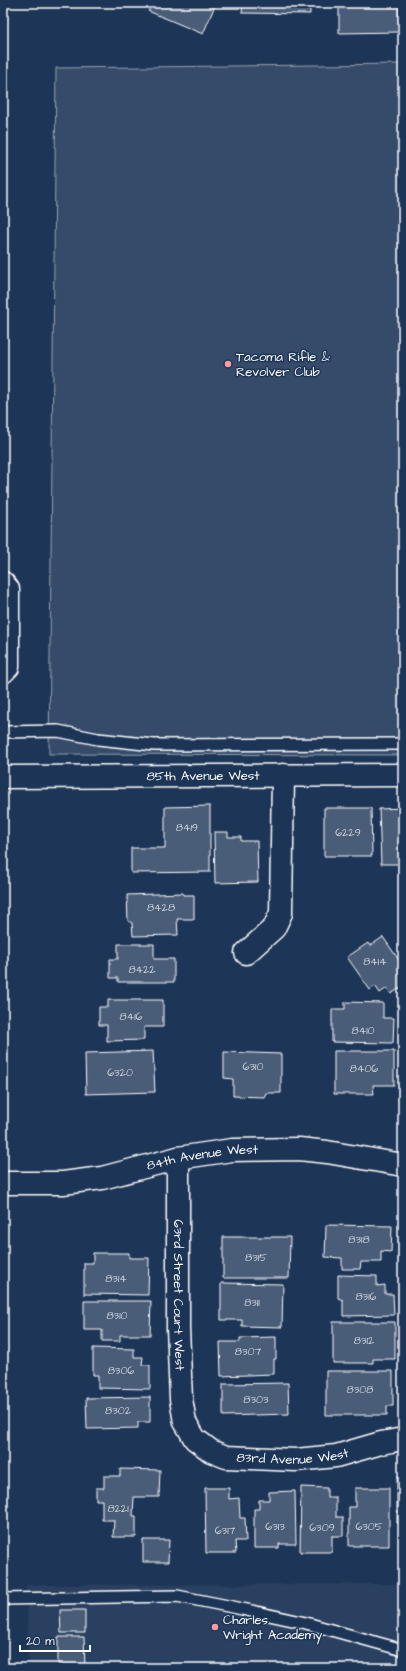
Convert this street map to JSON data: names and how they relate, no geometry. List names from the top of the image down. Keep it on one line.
{"streets":{"street":["85th Avenue West","84th Avenue West","63rd Street Court West","83rd Avenue West"]},"crossings":[["84th Avenue West","63rd Street Court West"],["63rd Street Court West","83rd Avenue West"]],"places":["Tacoma Rifle & Revolver Club","Charles Wright Academy"],"house_numbers":["8419","6229","8428","8414","8422","8416","8410","6310","8406","6320","8318","8315","8314","8316","8311","8310","8312","8307","8306","8308","8303","8302","8221","6313","6305","6309","6317"],"scale_bar":"20 m"}
